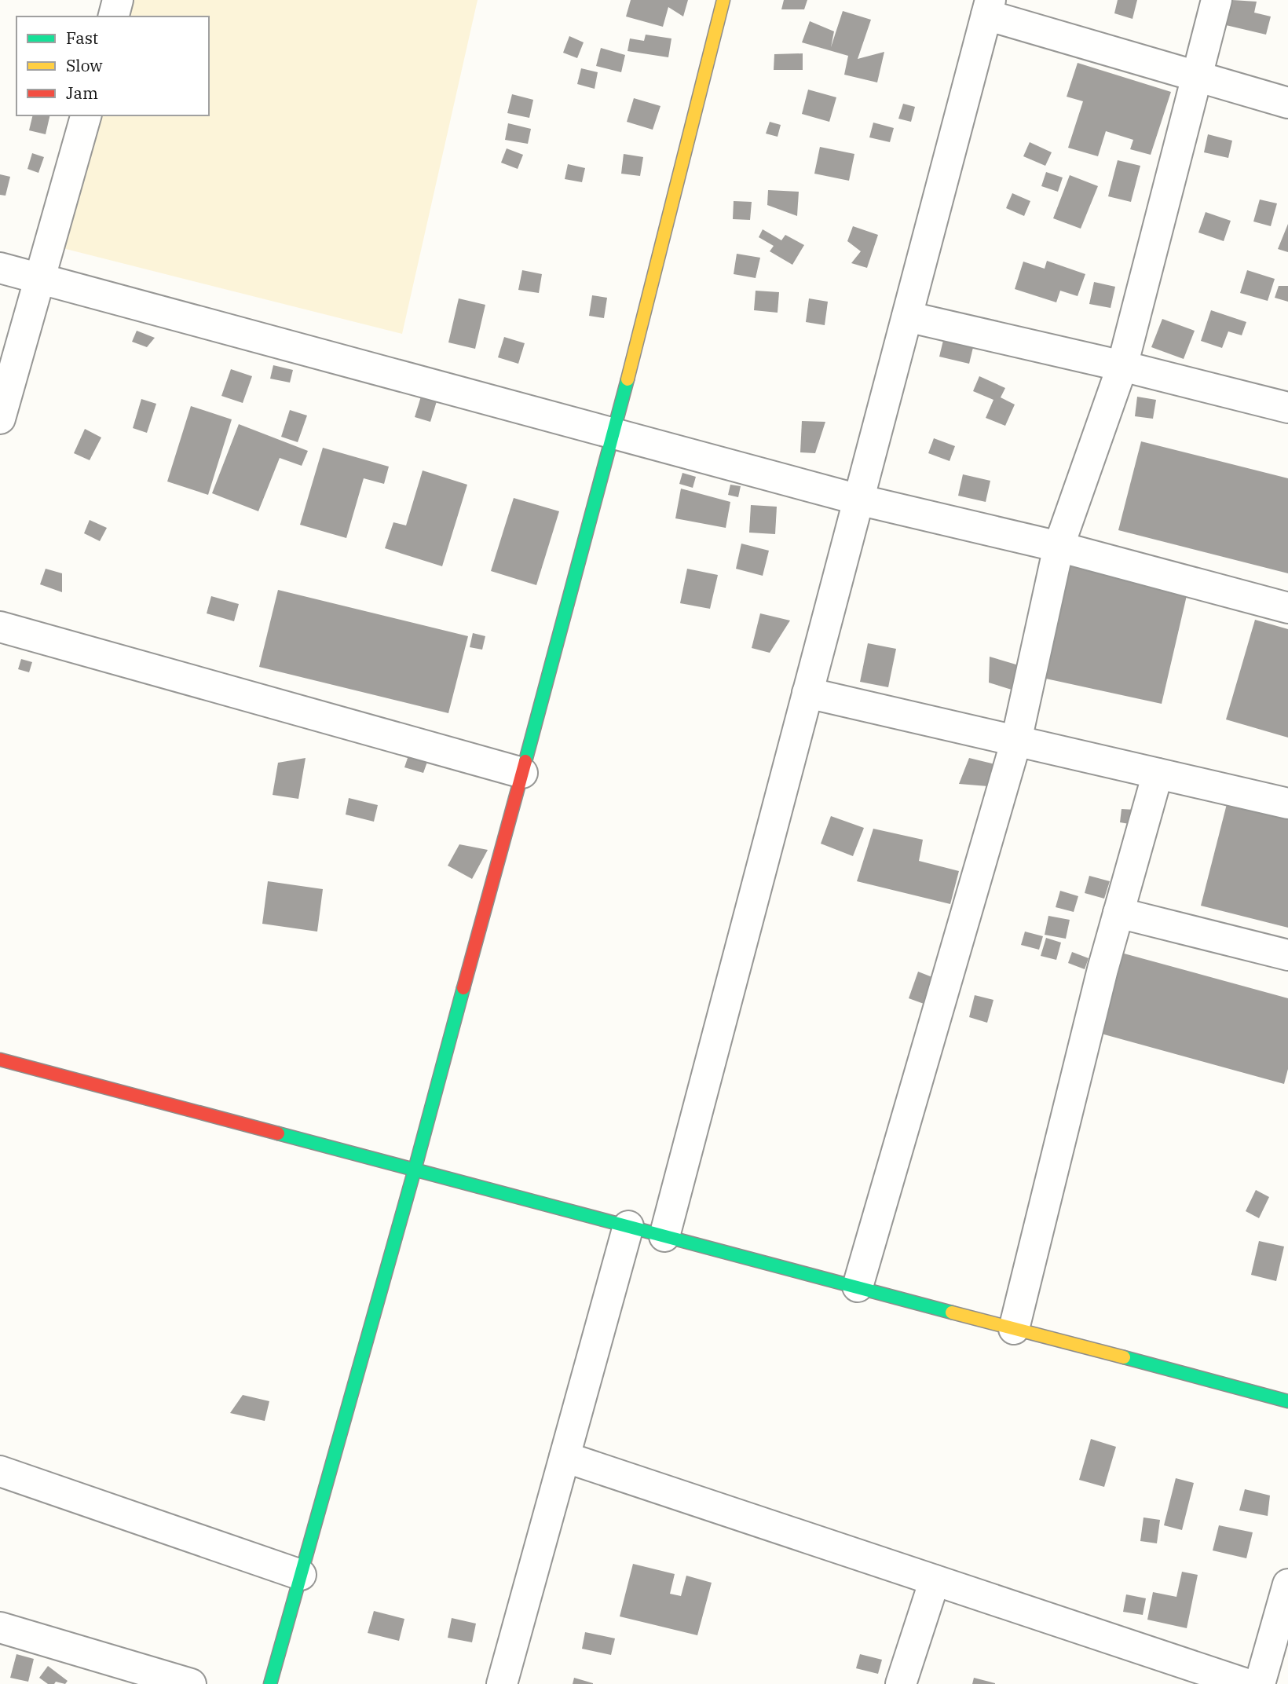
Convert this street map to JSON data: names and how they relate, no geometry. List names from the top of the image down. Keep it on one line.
{"legend":["Fast","Slow","Jam"]}
